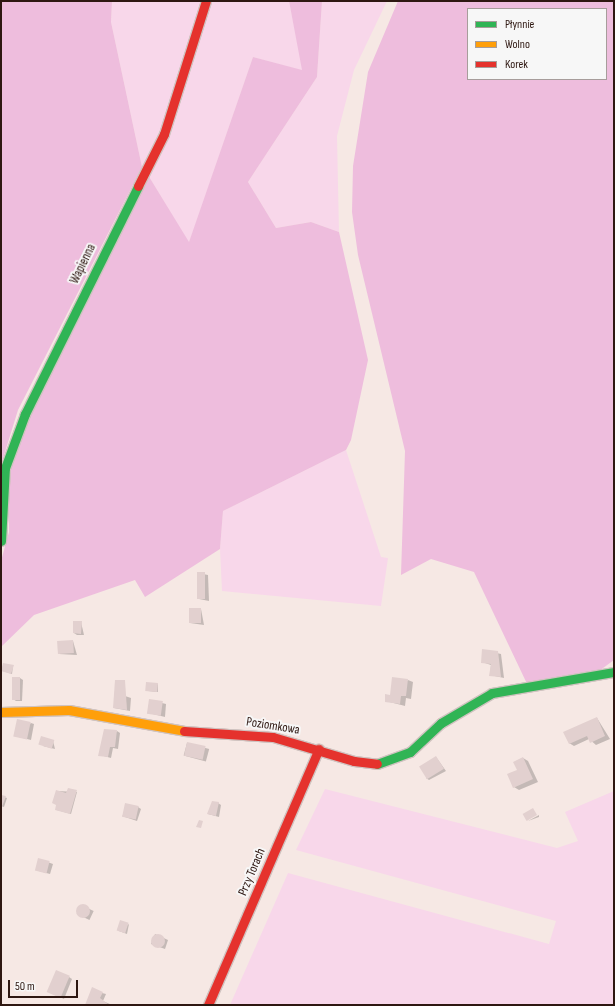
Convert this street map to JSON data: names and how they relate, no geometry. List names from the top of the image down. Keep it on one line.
{"streets":{"street":["Wapienna","Poziomkowa","Przy Torach"]},"crossings":[["Poziomkowa","Przy Torach"]],"legend":["Płynnie","Wolno","Korek"],"scale_bar":"50 m"}
